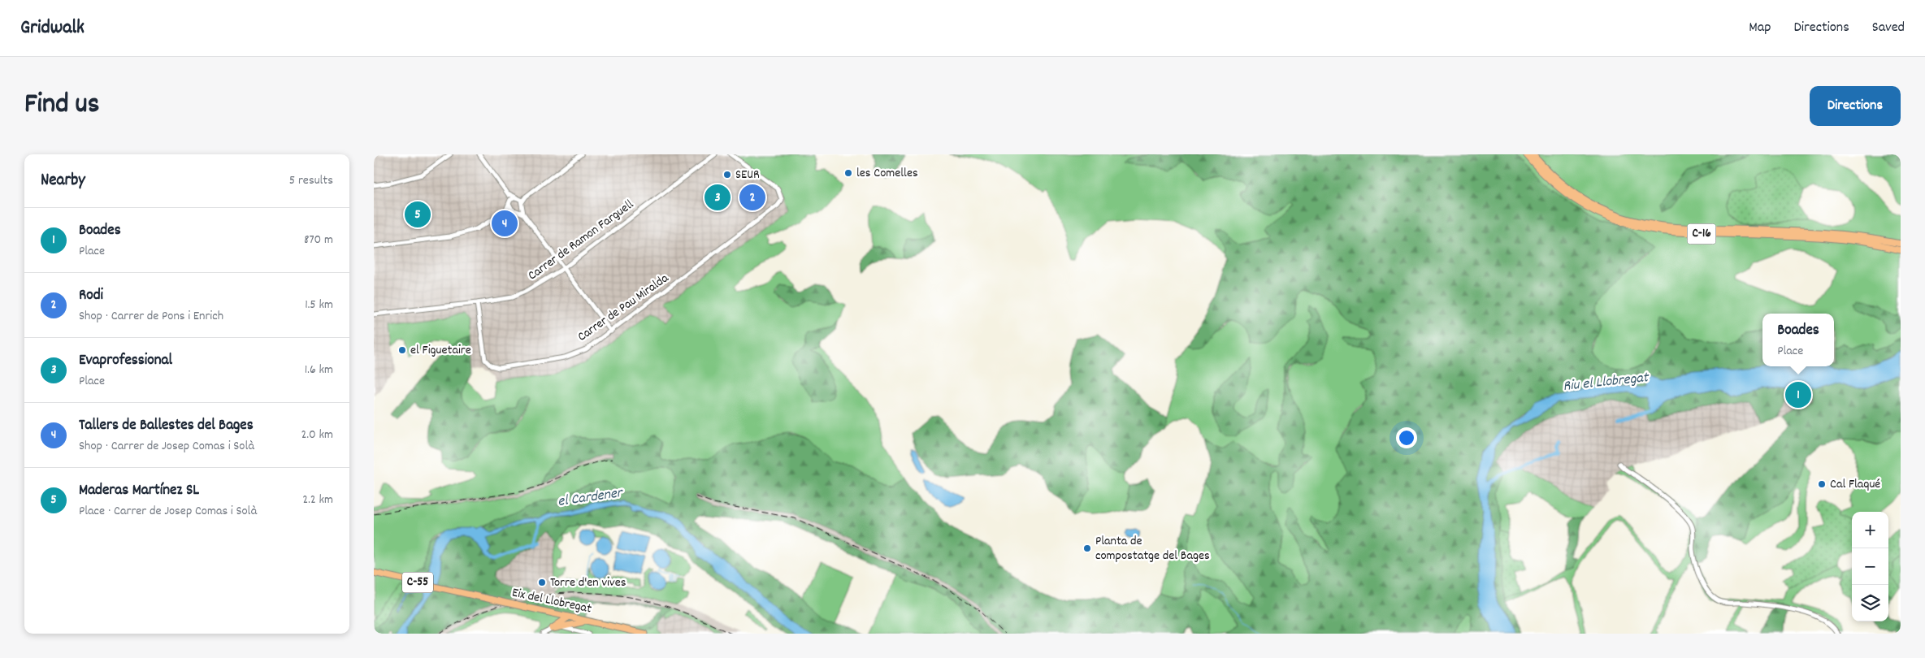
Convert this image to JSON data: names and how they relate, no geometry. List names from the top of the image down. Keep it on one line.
{"streets":{"highway":["C-16","C-55","Eix del Llobregat"],"street":["Carrer de Ramon Farguell","Carrer de Pau Miralda"]},"crossings":[["Carrer de Ramon Farguell","Carrer de Pau Miralda"]],"water":["Riu el Llobregat","el Cardener"],"places":["les Comelles","SEUR","el Figuetaire","Cal Flaqué","Planta de compostatge del Bages","Torre d'en vives"],"page":{"header":"Gridwalk","nav":["Map","Directions","Saved"],"title":"Find us","buttons":"Directions","heading":["Nearby","5 results"],"pins":["2","3","5","4","1"],"list":[{"mark":"1","name":"Boades","note":"Place","value":"870 m"},{"mark":"2","name":"Rodi","note":"Shop · Carrer de Pons i Enrich","value":"1.5 km"},{"mark":"3","name":"Evaprofessional","note":"Place","value":"1.6 km"},{"mark":"4","name":"Tallers de Ballestes del Bages","note":"Shop · Carrer de Josep Comas i Solà","value":"2.0 km"},{"mark":"5","name":"Maderas Martínez SL","note":"Place · Carrer de Josep Comas i Solà","value":"2.2 km"}],"popup":["Boades","Place"],"map_buttons":["+","−"]}}
